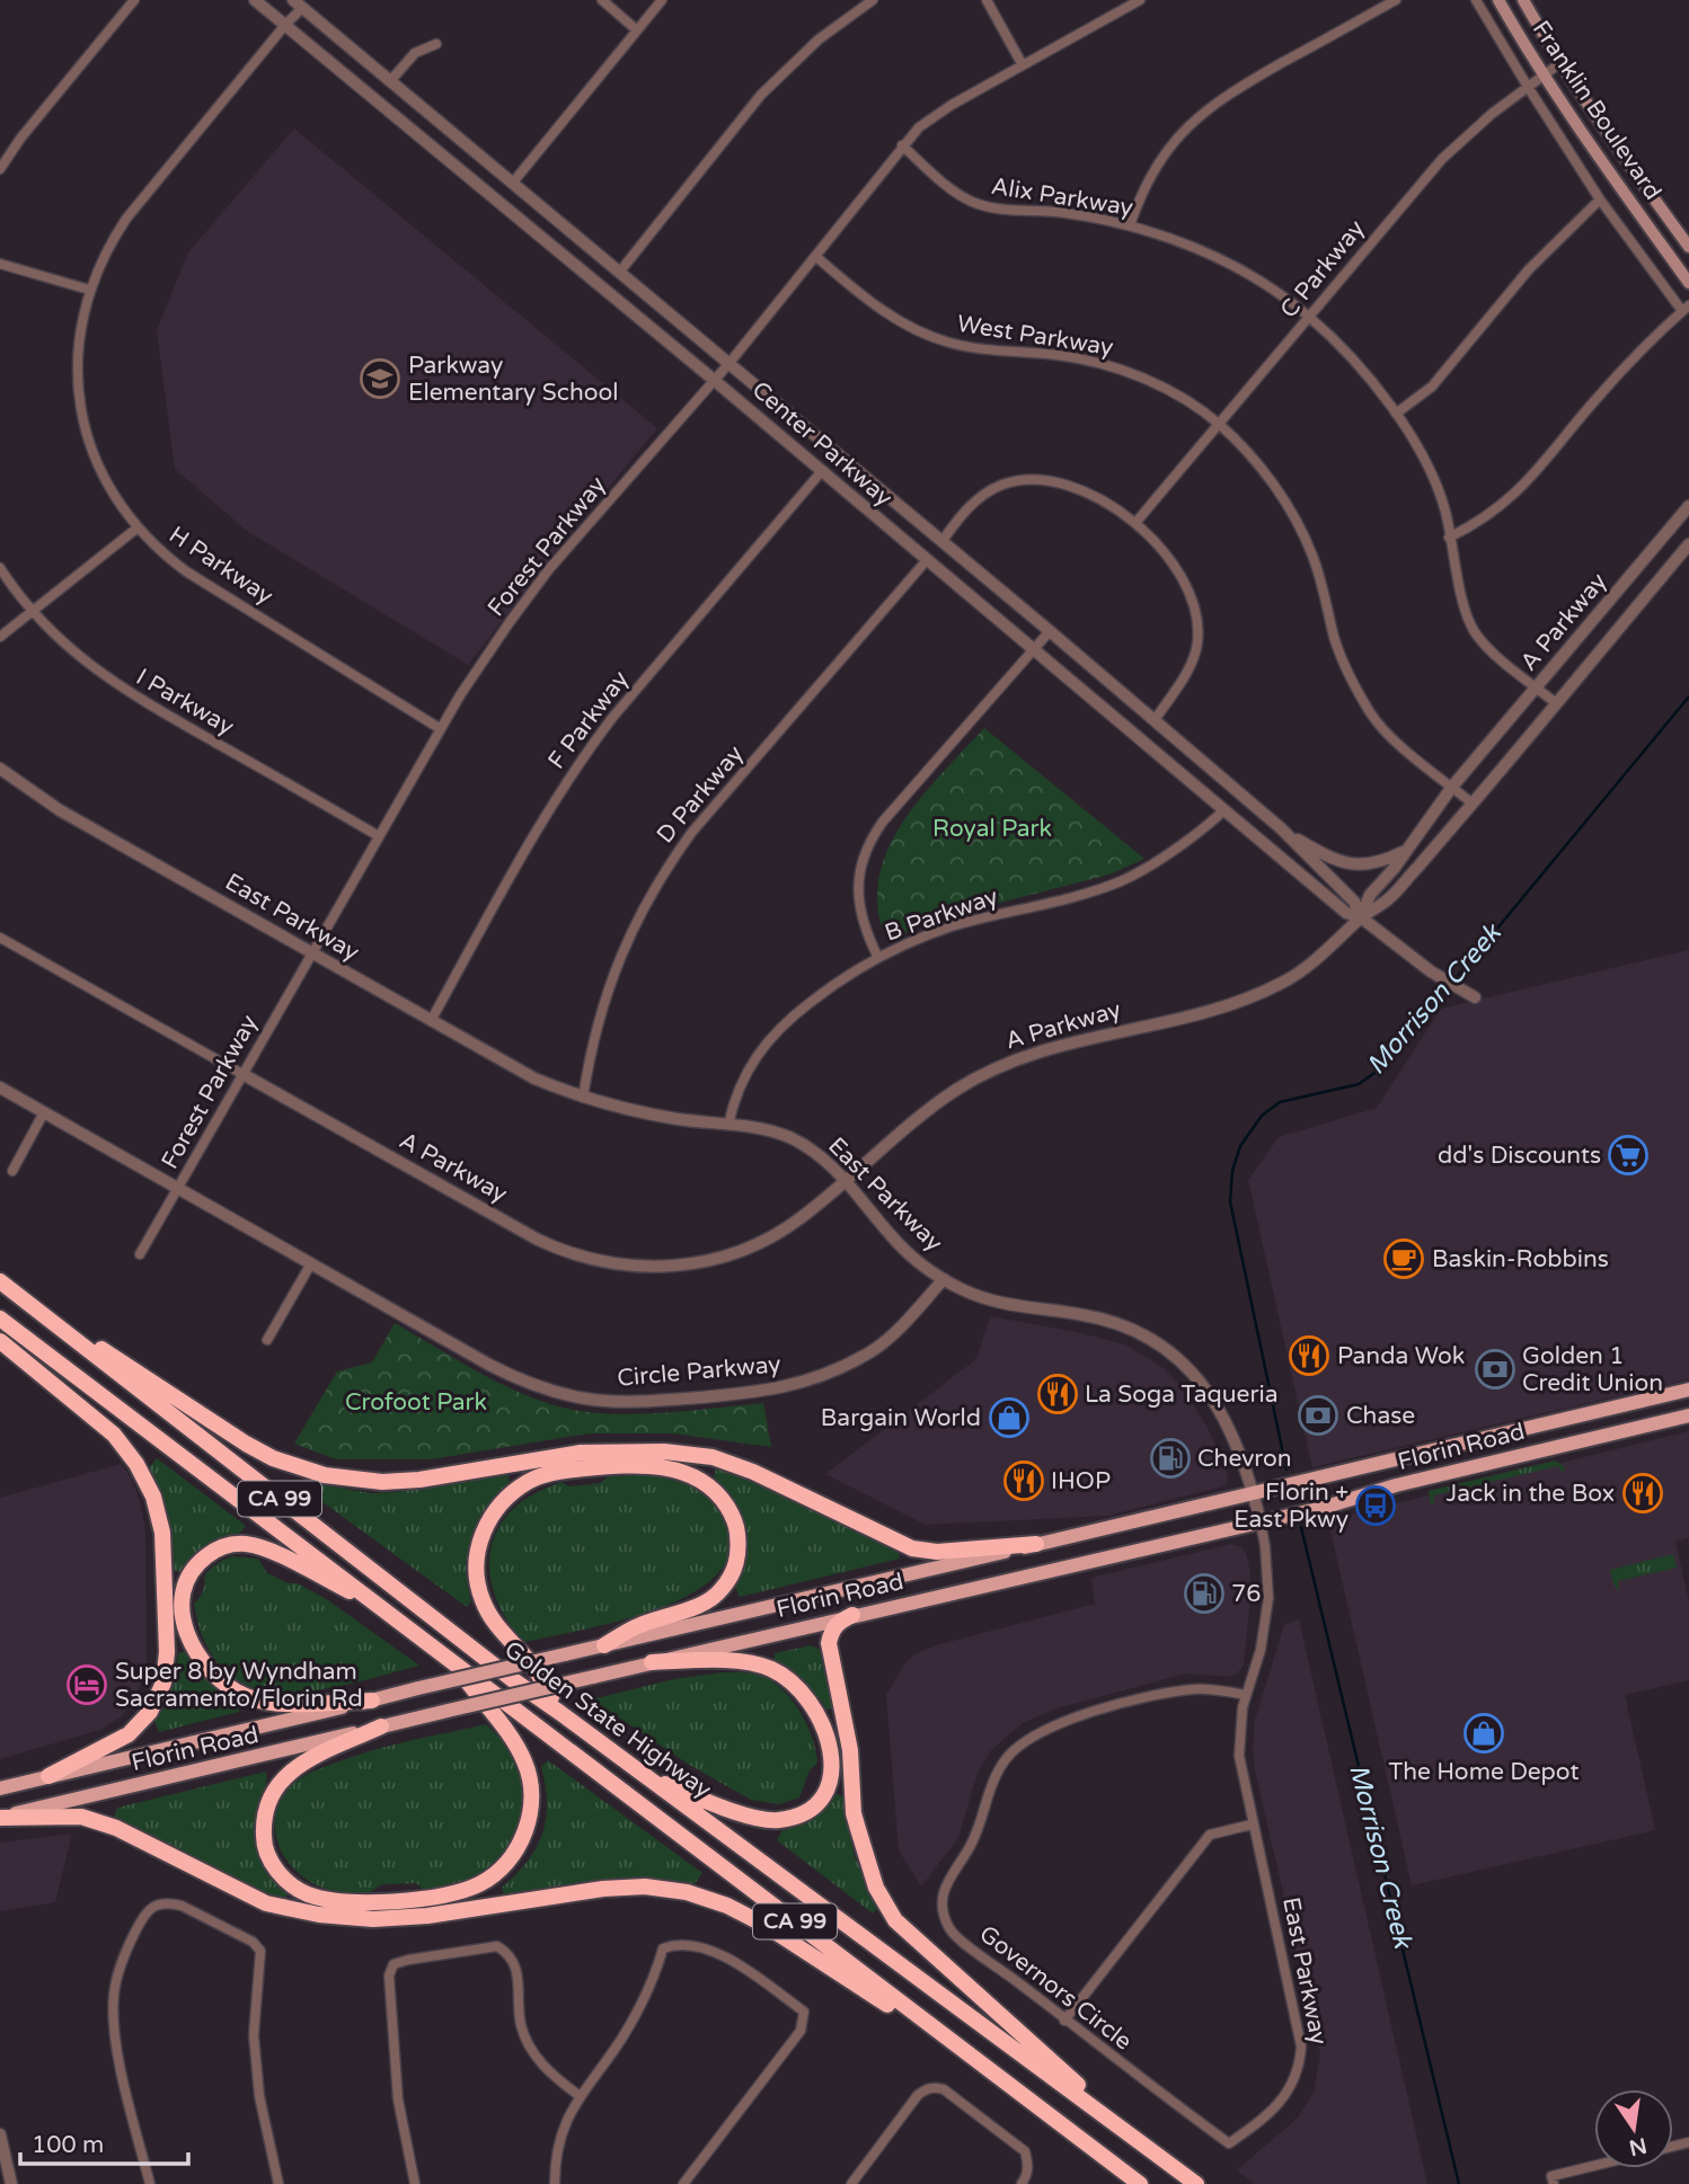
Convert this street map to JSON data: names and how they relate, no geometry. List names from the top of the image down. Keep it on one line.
{"streets":{"highway":["CA 99","Golden State Highway"],"main road":["Franklin Boulevard","Florin Road"],"street":["Alix Parkway","C Parkway","West Parkway","Center Parkway","Forest Parkway","H Parkway","A Parkway","I Parkway","F Parkway","D Parkway","B Parkway","East Parkway","Circle Parkway","Governors Circle"]},"crossings":[["Franklin Boulevard","C Parkway"],["Alix Parkway","C Parkway"],["Alix Parkway","Forest Parkway"],["Alix Parkway","A Parkway"],["C Parkway","West Parkway"],["West Parkway","Forest Parkway"],["West Parkway","A Parkway"],["Center Parkway","Forest Parkway"],["Center Parkway","H Parkway"],["Center Parkway","A Parkway"],["Center Parkway","F Parkway"],["Center Parkway","D Parkway"],["Center Parkway","B Parkway"],["Forest Parkway","H Parkway"],["Forest Parkway","A Parkway"],["Forest Parkway","I Parkway"],["Forest Parkway","East Parkway"],["Forest Parkway","Circle Parkway"],["A Parkway","East Parkway"],["F Parkway","East Parkway"],["D Parkway","East Parkway"],["B Parkway","East Parkway"],["East Parkway","Circle Parkway"],["East Parkway","Florin Road"],["East Parkway","Governors Circle"]],"water":["Morrison Creek"],"parks":["Royal Park","Crofoot Park"],"places":{"school or university":["Parkway Elementary School"],"supermarket":["dd's Discounts"],"cafe":["Baskin-Robbins"],"restaurant":["Panda Wok","La Soga Taqueria","IHOP","Jack in the Box"],"bank":["Golden 1 Credit Union","Chase"],"shop":["Bargain World","The Home Depot"],"fuel station":["Chevron","76"],"bus stop":["Florin + East Pkwy"],"hotel":["Super 8 by Wyndham Sacramento/Florin Rd"]},"scale_bar":"100 m","north":"bottom"}
